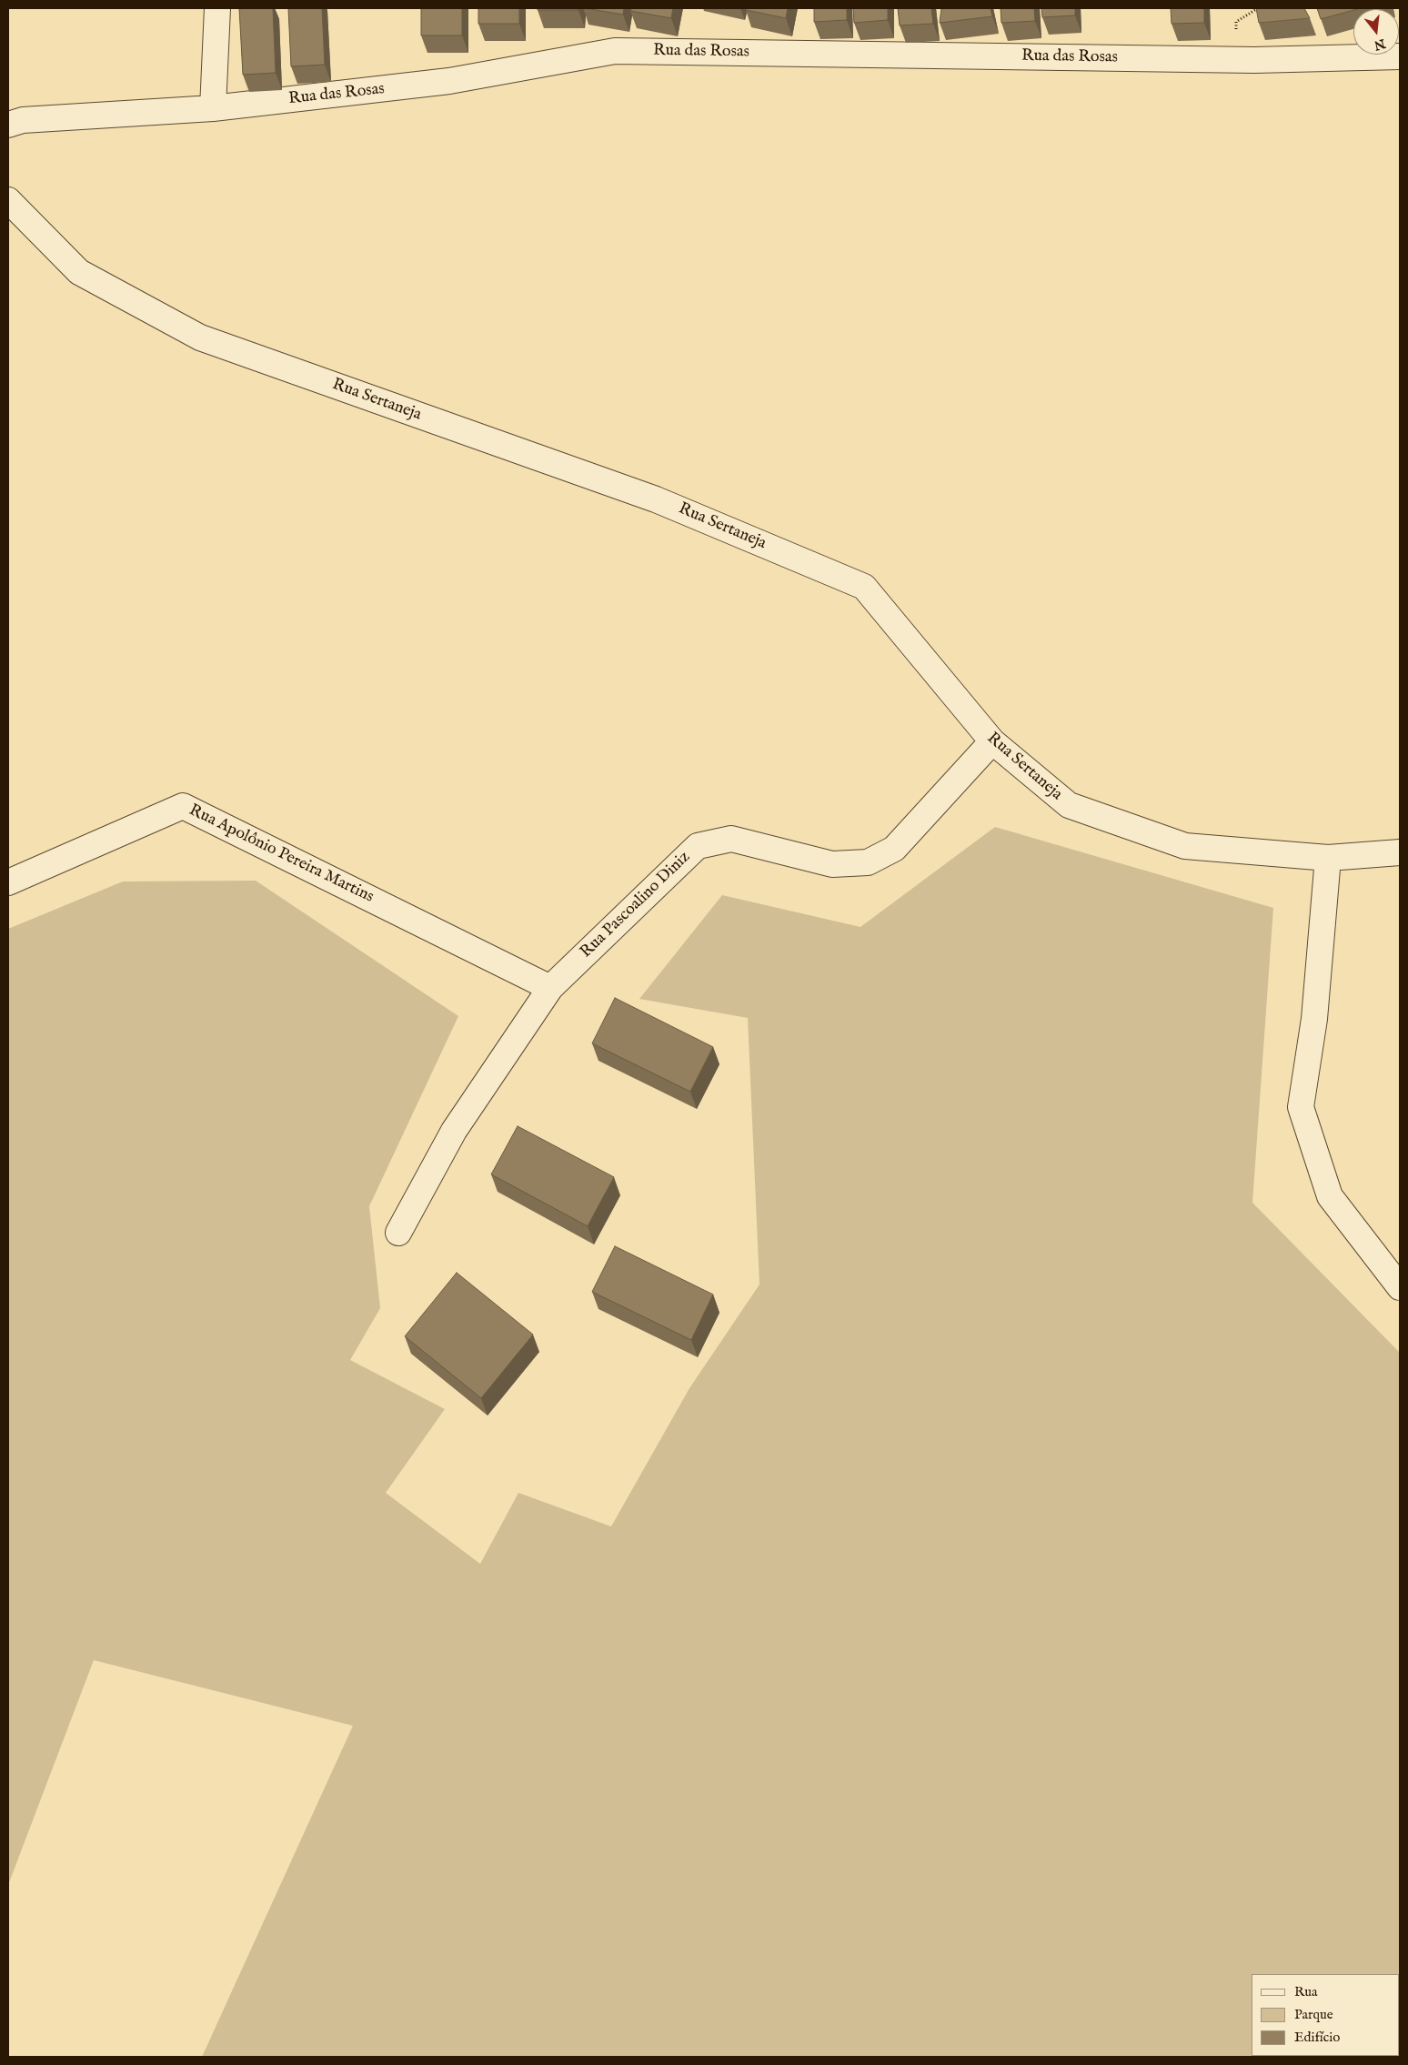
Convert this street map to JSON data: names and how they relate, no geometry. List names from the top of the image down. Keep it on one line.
{"streets":{"street":["Rua das Rosas","Rua Sertaneja","Rua Apolônio Pereira Martins","Rua Pascoalino Diniz"]},"crossings":[["Rua Sertaneja","Rua Pascoalino Diniz"],["Rua Apolônio Pereira Martins","Rua Pascoalino Diniz"]],"legend":["Rua","Parque","Edifício"],"north":"bottom"}
